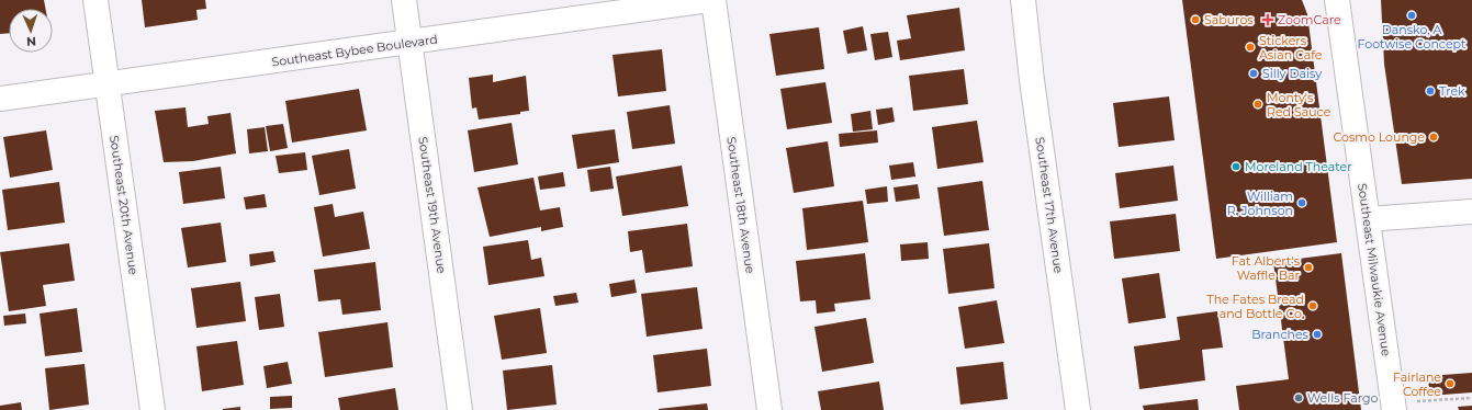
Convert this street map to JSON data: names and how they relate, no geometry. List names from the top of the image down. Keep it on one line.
{"streets":{"street":["Southeast Bybee Boulevard","Southeast 20th Avenue","Southeast 19th Avenue","Southeast 18th Avenue","Southeast 17th Avenue","Southeast Milwaukie Avenue"]},"crossings":[["Southeast Bybee Boulevard","Southeast 20th Avenue"],["Southeast Bybee Boulevard","Southeast 19th Avenue"]],"places":{"other":["Dansko, A Footwise Concept","Saburos","Stickers Asian Cafe","Silly Daisy","Trek","Monty's Red Sauce","Cosmo Lounge","Moreland Theater","William R. Johnson","Fat Albert's Waffle Bar","The Fates Bread and Bottle Co.","Branches","Fairlane Coffee","Wells Fargo"],"health":["ZoomCare"]},"north":"bottom"}
